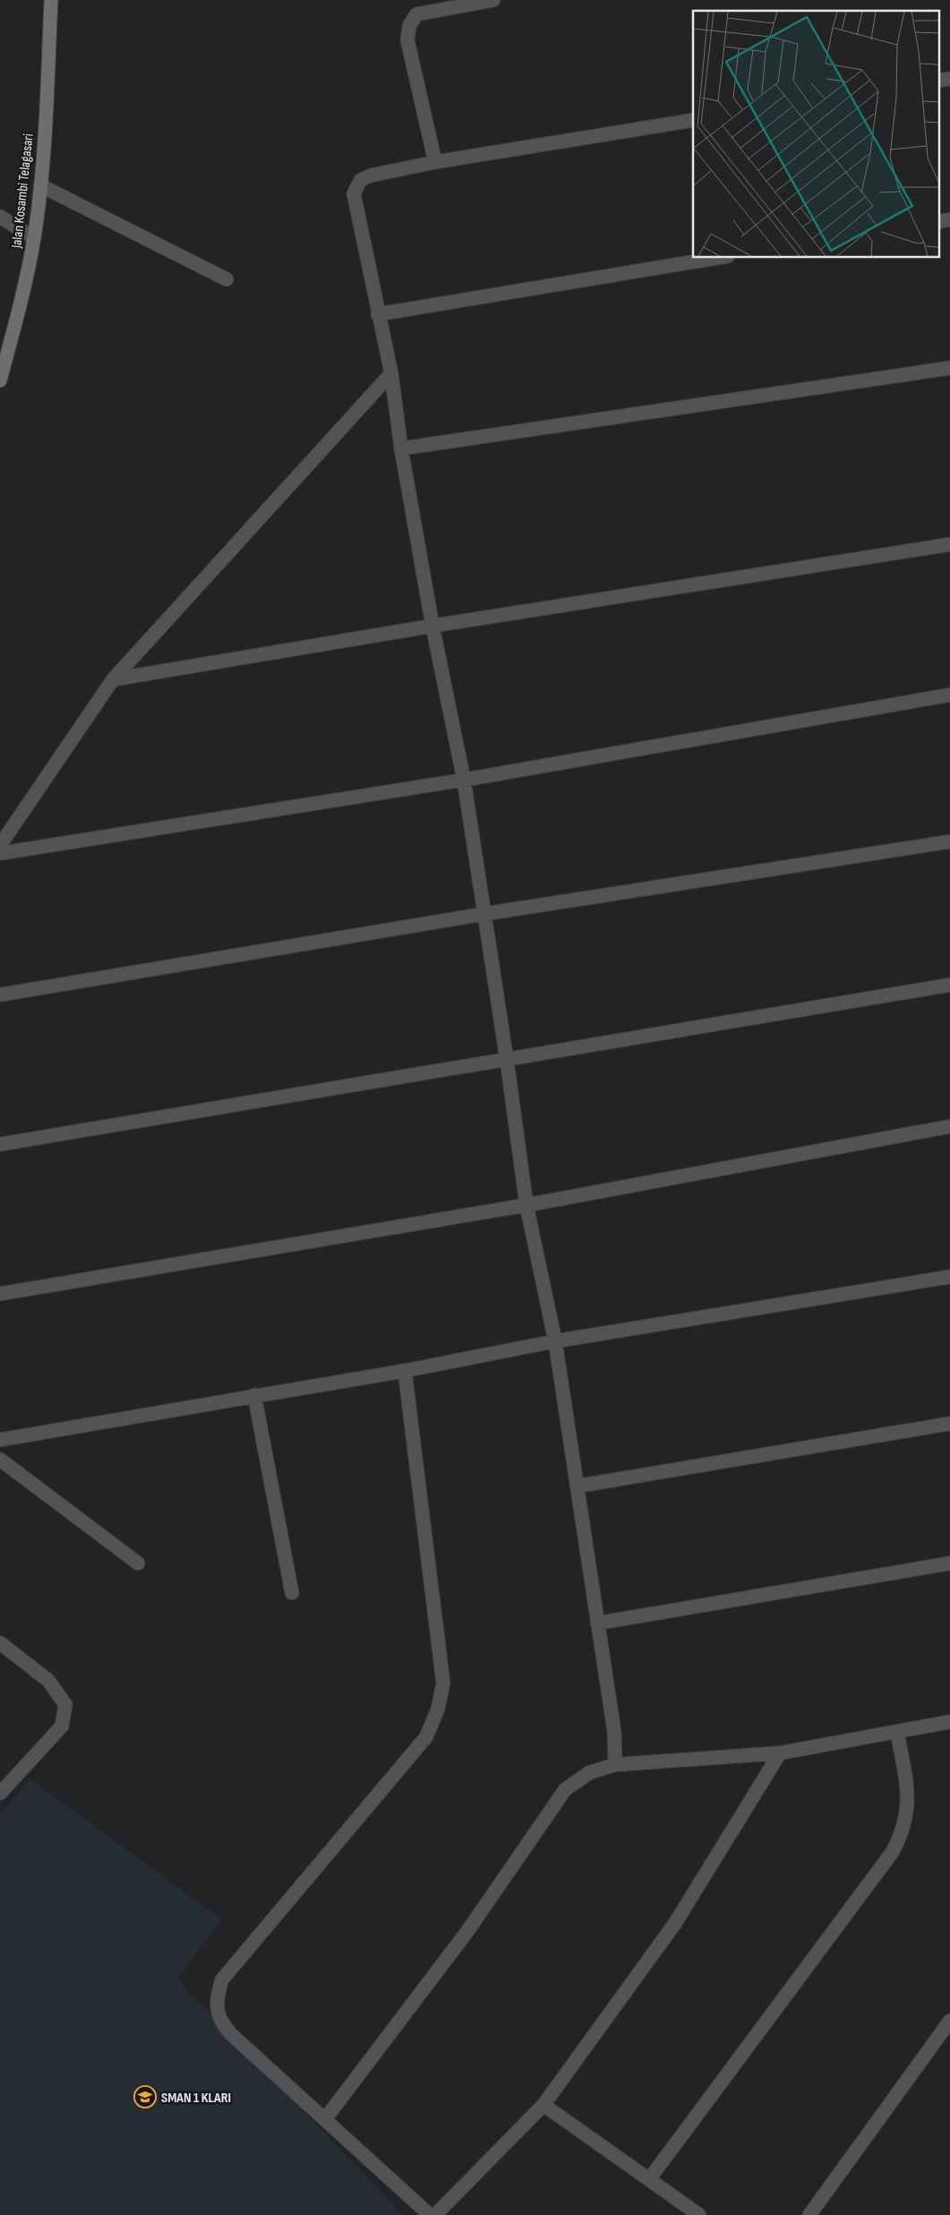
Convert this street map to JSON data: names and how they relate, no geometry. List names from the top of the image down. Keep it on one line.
{"streets":{"main road":["Jalan Kosambi Telagasari"]},"places":{"school or university":["SMAN 1 KLARI"]}}
